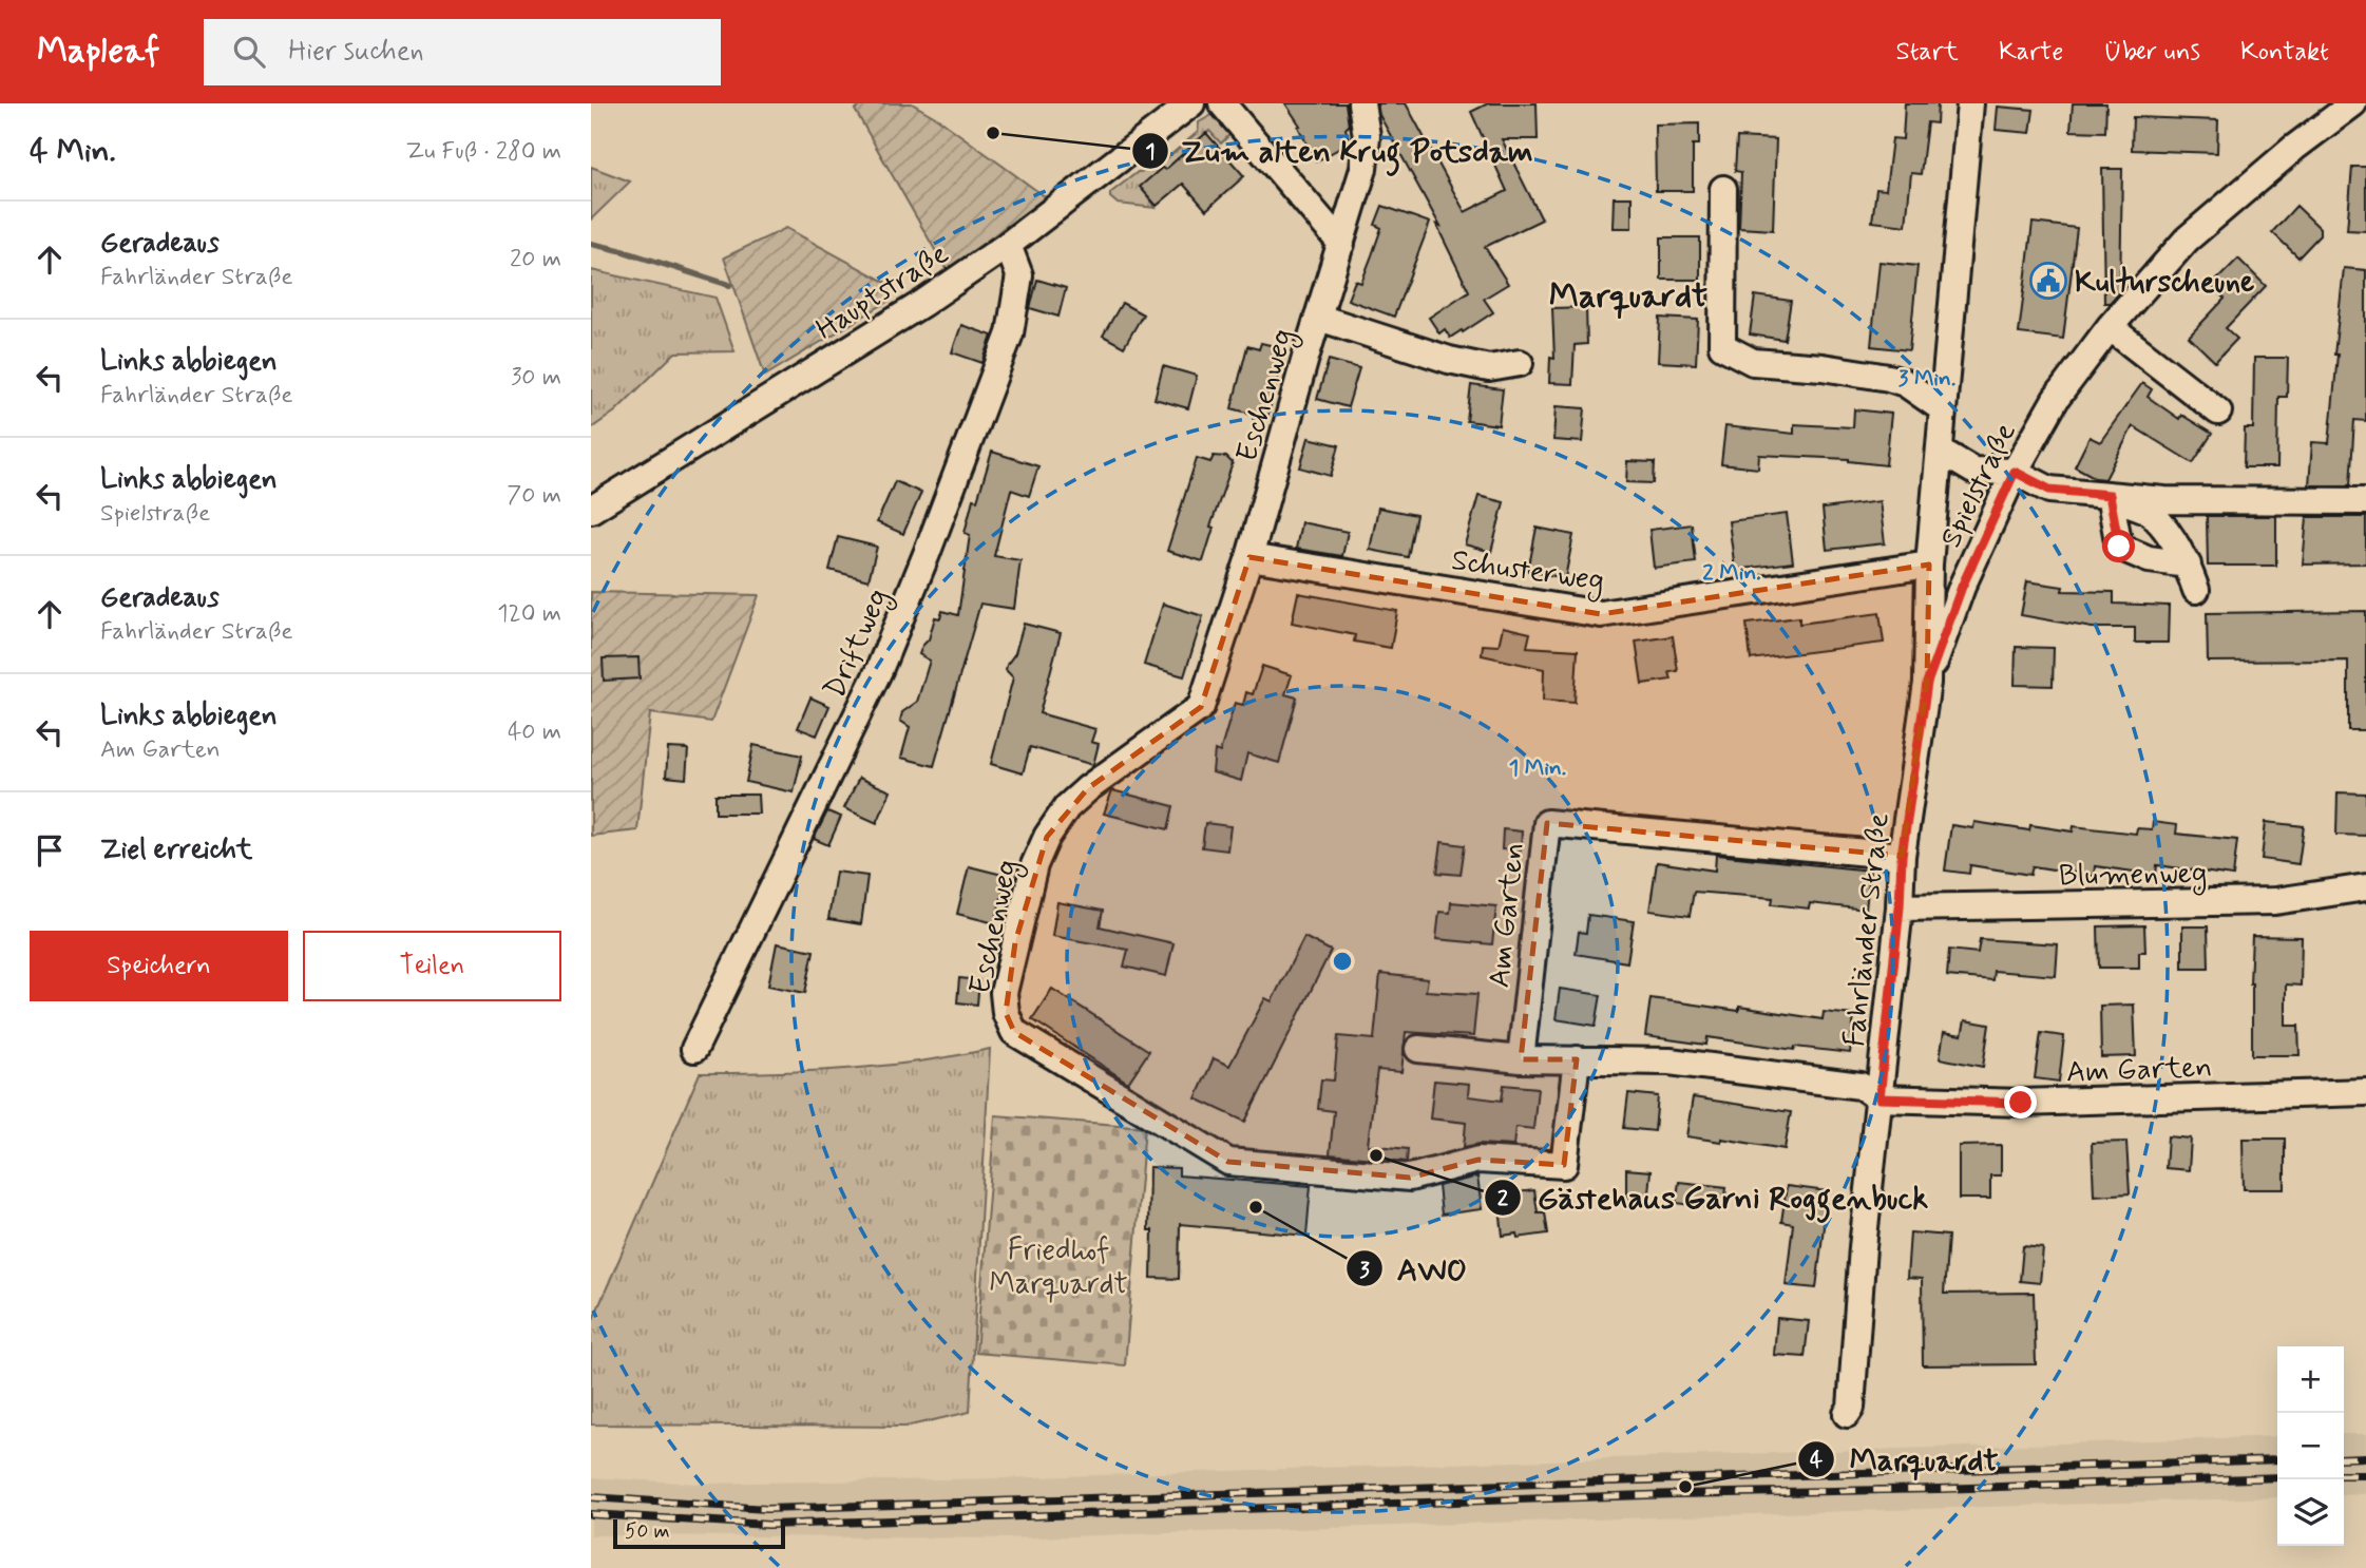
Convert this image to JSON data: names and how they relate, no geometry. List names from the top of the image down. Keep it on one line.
{"streets":{"street":["Hauptstraße","Eschenweg","Spielstraße","Schusterweg","Driftweg","Blumenweg","Am Garten","Fahrländer Straße"]},"crossings":[["Hauptstraße","Driftweg"],["Eschenweg","Schusterweg"],["Eschenweg","Am Garten"],["Spielstraße","Fahrländer Straße"],["Schusterweg","Fahrländer Straße"],["Blumenweg","Fahrländer Straße"],["Am Garten","Fahrländer Straße"]],"districts":["Marquardt"],"parks":["Friedhof Marquardt"],"places":{"other":["Zum alten Krug Potsdam","Gästehaus Garni Roggenbuck","AWO","Marquardt"],"public building":["Kulturscheune"]},"scale_bar":"50 m","page":{"header":"Mapleaf","search":"Hier suchen","nav":["Start","Karte","Über uns","Kontakt"],"heading":["4 Min.","Zu Fuß · 280 m"],"list":[["Geradeaus","Fahrländer Straße","20 m"],["Links abbiegen","Fahrländer Straße","30 m"],["Links abbiegen","Spielstraße","70 m"],["Geradeaus","Fahrländer Straße","120 m"],["Links abbiegen","Am Garten","40 m"],"Ziel erreicht"],"buttons":["Speichern","Teilen"],"map_buttons":["+","−"],"scale":"50 m"},"rings":["3 Min.","2 Min.","1 Min."]}
